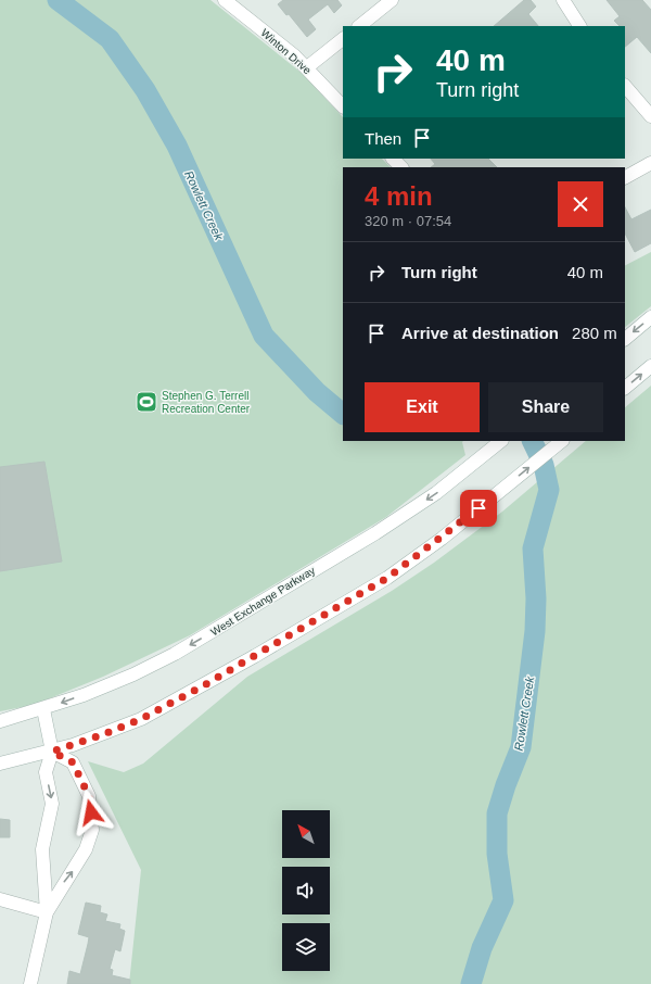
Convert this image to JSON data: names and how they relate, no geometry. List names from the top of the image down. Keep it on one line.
{"streets":{"main road":["Winton Drive","West Exchange Parkway"]},"water":["Rowlett Creek"],"places":{"sports":["Stephen G. Terrell Recreation Center"]},"north":"top left","page":{"turn":["40 m","Turn right"],"then":"Then","heading":["4 min","320 m · 07:54"],"list":[{"name":"Turn right","value":"40 m"},{"name":"Arrive at destination","value":"280 m"}],"buttons":["Exit","Share"]}}
